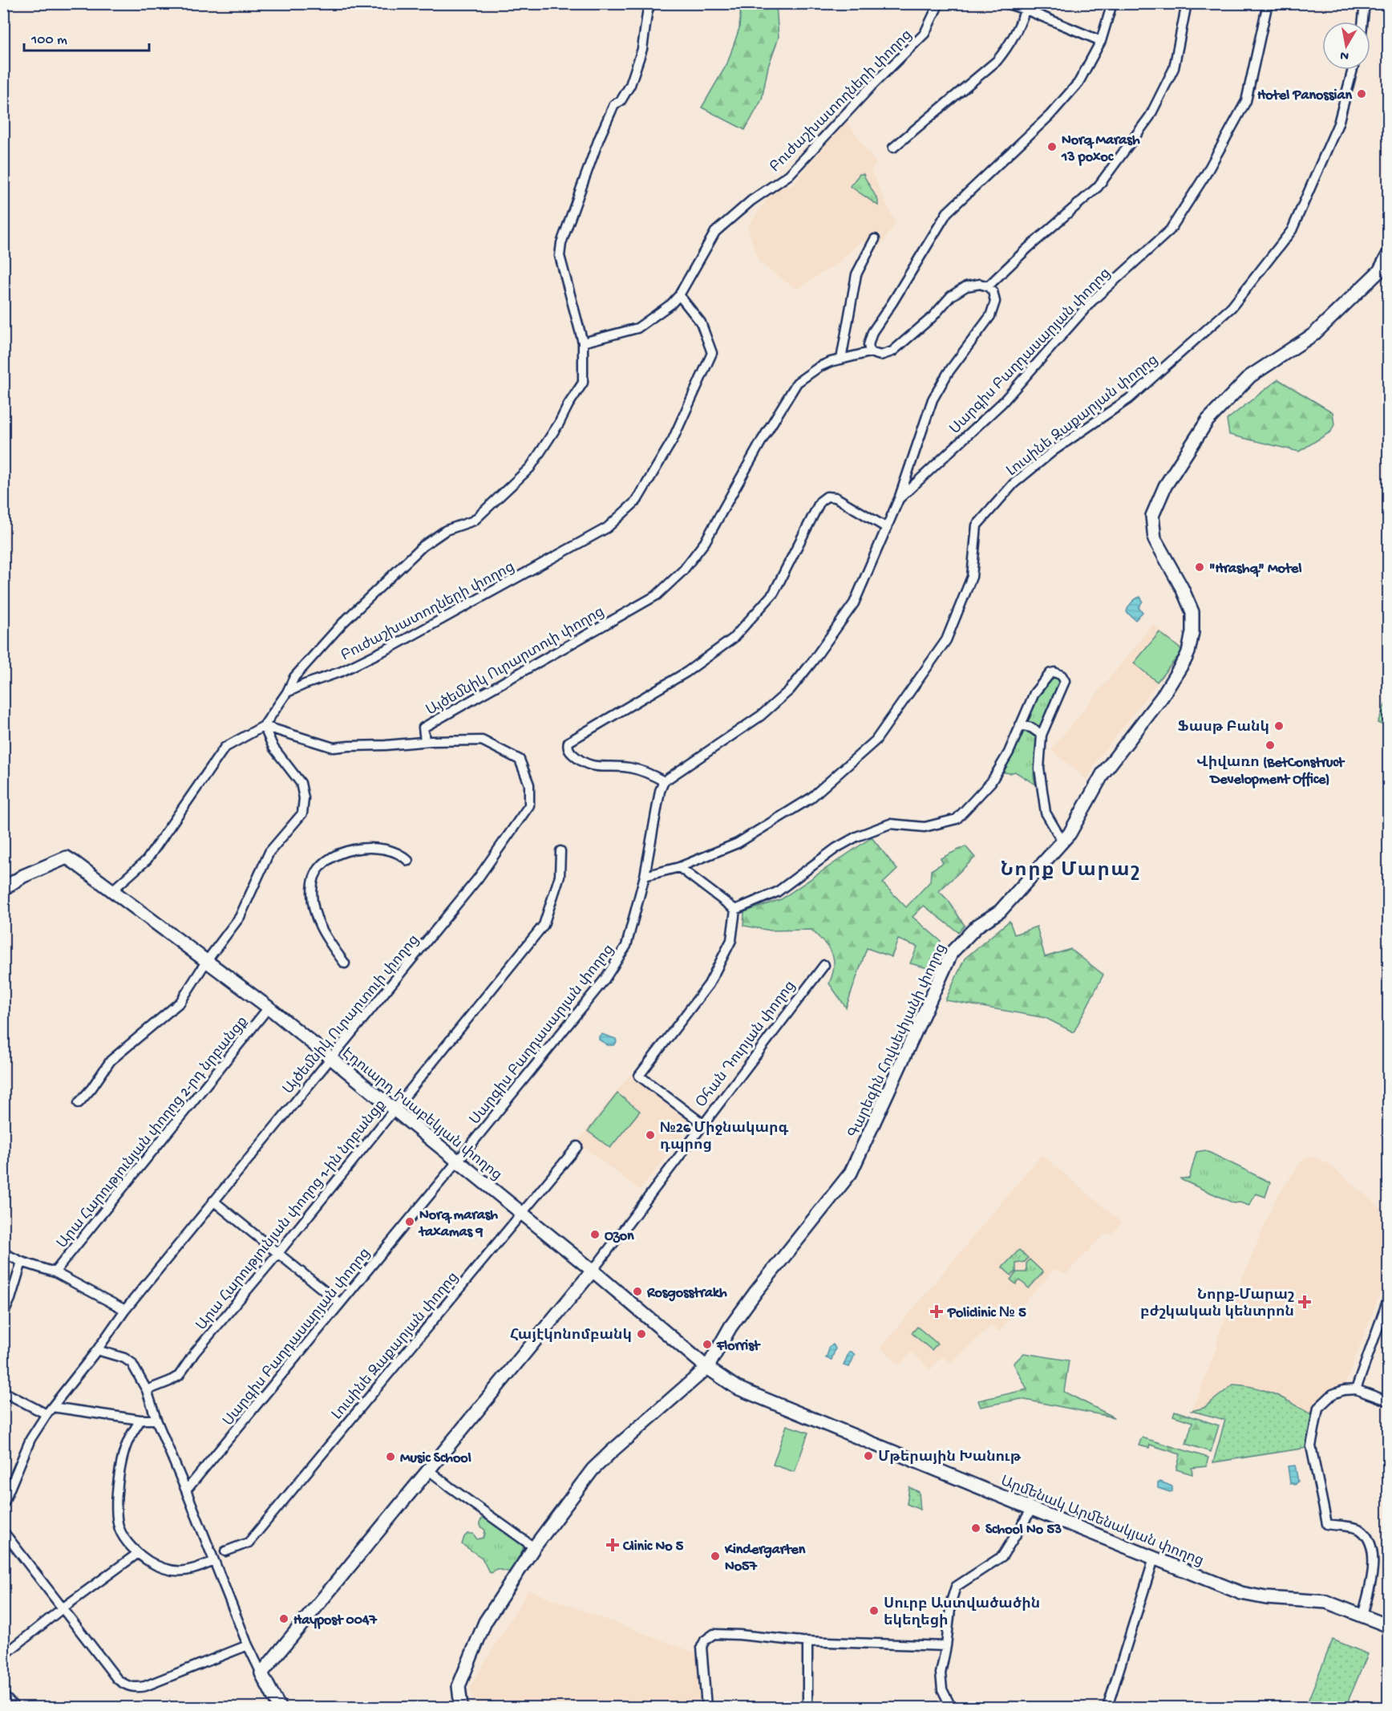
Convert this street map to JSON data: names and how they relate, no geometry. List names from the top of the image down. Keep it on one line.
{"streets":{"main road":["Գարեգին Հովսեփյանի փողոց","Օհան Դուրյան փողոց","Էդուարդ Իսաբեկյան փողոց","Արմենակ Արմենակյան փողոց"],"street":["Բուժաշխատողների փողոց","Սարգիս Բաղդասարյան փողոց","Լուսինե Զաքարյան փողոց","Այծեմնիկ Ուրարտուի փողոց","Արա Հարությունյան փողոց 2-րդ նրբանցք","Արա Հարությունյան փողոց 1-ին նրբանցք"]},"crossings":[["Սարգիս Բաղդասարյան փողոց","Լուսինե Զաքարյան փողոց"],["Սարգիս Բաղդասարյան փողոց","Էդուարդ Իսաբեկյան փողոց"],["Լուսինե Զաքարյան փողոց","Էդուարդ Իսաբեկյան փողոց"],["Այծեմնիկ Ուրարտուի փողոց","Էդուարդ Իսաբեկյան փողոց"],["Գարեգին Հովսեփյանի փողոց","Էդուարդ Իսաբեկյան փողոց"],["Գարեգին Հովսեփյանի փողոց","Արմենակ Արմենակյան փողոց"],["Օհան Դուրյան փողոց","Էդուարդ Իսաբեկյան փողոց"],["Էդուարդ Իսաբեկյան փողոց","Արա Հարությունյան փողոց 2-րդ նրբանցք"],["Էդուարդ Իսաբեկյան փողոց","Արա Հարությունյան փողոց 1-ին նրբանցք"],["Էդուարդ Իսաբեկյան փողոց","Արմենակ Արմենակյան փողոց"]],"districts":["Նորք Մարաշ"],"places":{"other":["Hotel Panossian","Norq Marash 13 poxoc","\"Hrashq\" Motel","Ֆասթ Բանկ","Վիվառո (BetConstruct Development Office)","№26 Միջնակարգ դպրոց","Norq marash taxamas 9","Ozon","Rosgosstrakh","Հայէկոնոմբանկ","Florrist","Մթերային Խանութ","Music School","School No 53","Kindergarten No57","Սուրբ Աստվածածին եկեղեցի","Haypost 0047"],"health":["Նորք-Մարաշ բժշկական կենտրոն","Policlinic № 5","Clinic No 5"]},"scale_bar":"100 m","north":"bottom"}
